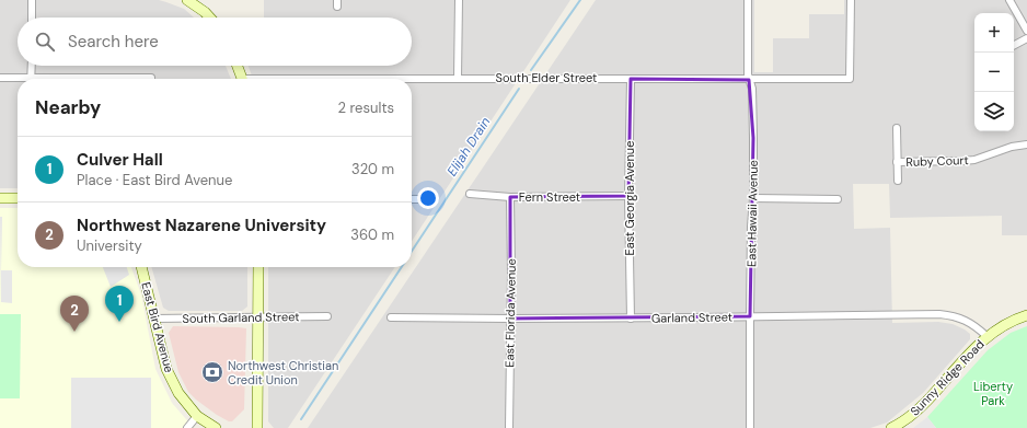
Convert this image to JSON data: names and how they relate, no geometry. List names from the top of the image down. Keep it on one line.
{"streets":{"street":["South Elder Street","Ruby Court","Fern Street","East Georgia Avenue","East Hawaii Avenue","East Florida Avenue","South Garland Street","Garland Street","East Bird Avenue","Sunny Ridge Road"]},"crossings":[["South Elder Street","East Georgia Avenue"],["South Elder Street","East Hawaii Avenue"],["Fern Street","East Georgia Avenue"],["Fern Street","East Florida Avenue"],["East Georgia Avenue","Garland Street"],["East Hawaii Avenue","Garland Street"],["East Florida Avenue","Garland Street"],["South Garland Street","East Bird Avenue"],["Garland Street","Sunny Ridge Road"]],"water":["Elijah Drain"],"parks":["Liberty Park"],"places":{"bank":["Northwest Christian Credit Union"]},"page":{"map_buttons":["+","−"],"search":"Search here","heading":["Nearby","2 results"],"list":[{"mark":"1","name":"Culver Hall","note":"Place · East Bird Avenue","value":"320 m"},{"mark":"2","name":"Northwest Nazarene University","note":"University","value":"360 m"}],"pins":["1","2"]}}
